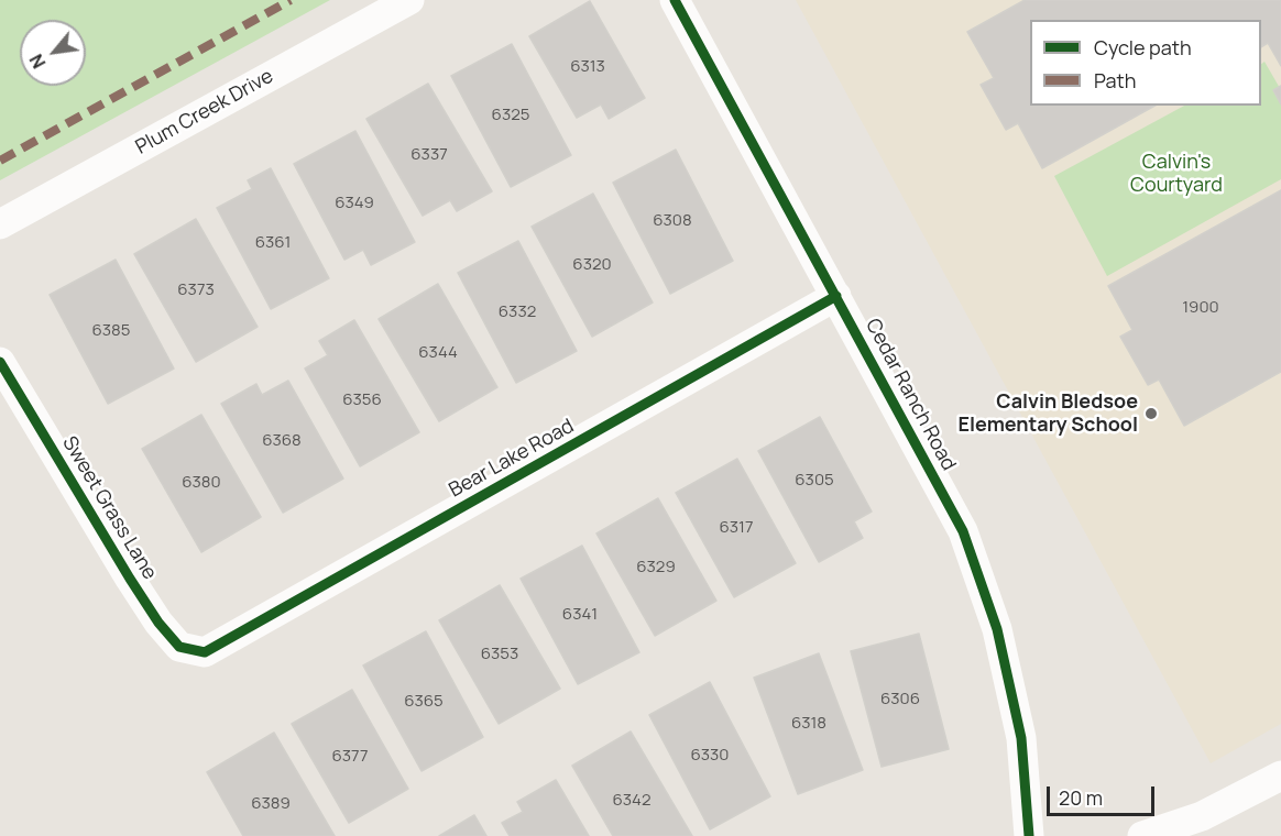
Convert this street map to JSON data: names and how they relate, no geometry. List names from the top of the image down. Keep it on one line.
{"streets":{"street":["Plum Creek Drive","Cedar Ranch Road","Bear Lake Road","Sweet Grass Lane"]},"crossings":[["Cedar Ranch Road","Bear Lake Road"],["Bear Lake Road","Sweet Grass Lane"]],"parks":["Calvin's Courtyard"],"places":["Calvin Bledsoe Elementary School"],"house_numbers":["6313","6325","6337","6349","6308","6361","6320","6373","1900","6332","6385","6344","6356","6368","6305","6380","6317","6329","6341","6353","6306","6365","6318","6330","6377","6342","6389"],"legend":["Cycle path","Path"],"scale_bar":"20 m","north":"bottom left"}
